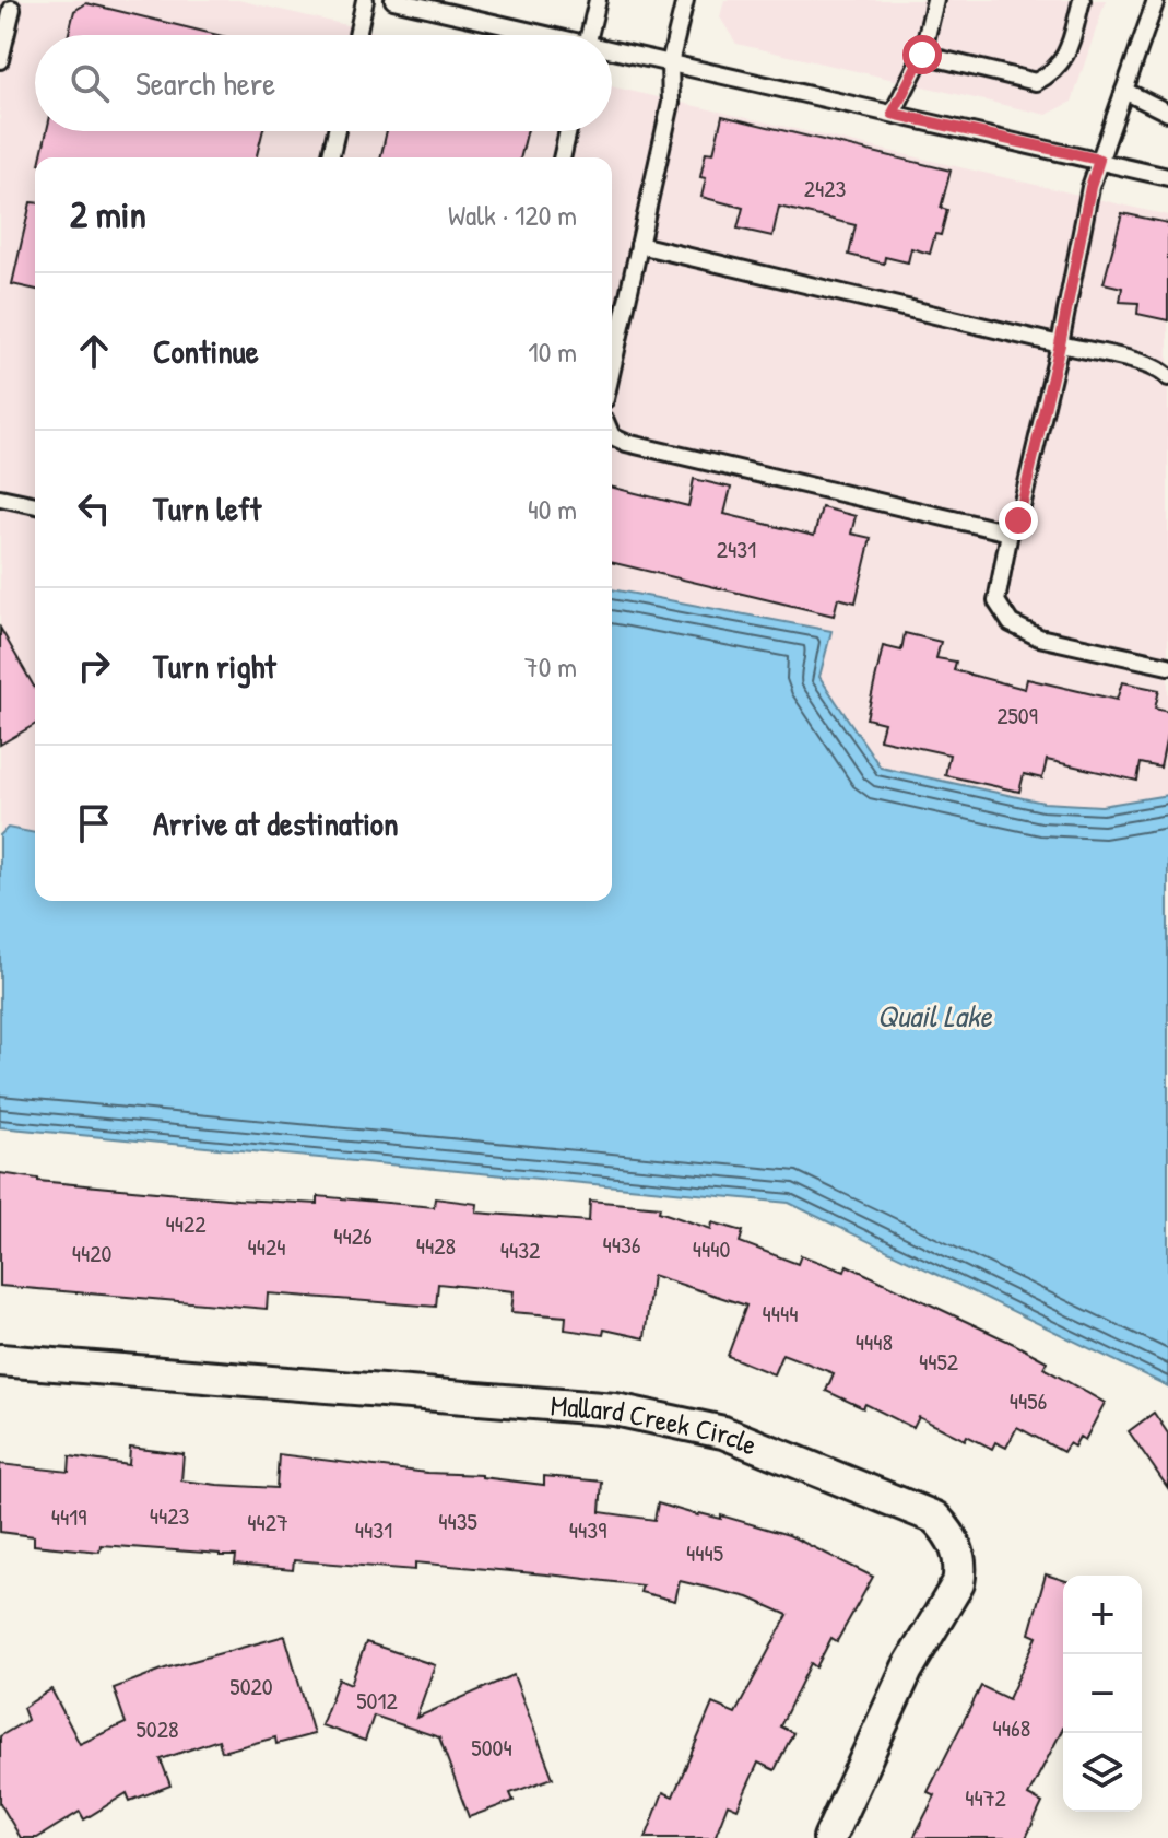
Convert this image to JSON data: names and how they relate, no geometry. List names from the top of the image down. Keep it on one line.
{"streets":{"street":["Mallard Creek Circle"]},"water":["Quail Lake"],"house_numbers":["2423","2431","2509","4422","4426","4436","4428","4424","4440","4432","4420","4444","4448","4452","4456","4423","4419","4435","4427","4431","4439","4445","5020","5012","4468","5028","5004","4472"],"page":{"search":"Search here","heading":["2 min","Walk · 120 m"],"list":[["Continue","10 m"],["Turn left","40 m"],["Turn right","70 m"],"Arrive at destination"],"map_buttons":["+","−"]}}
